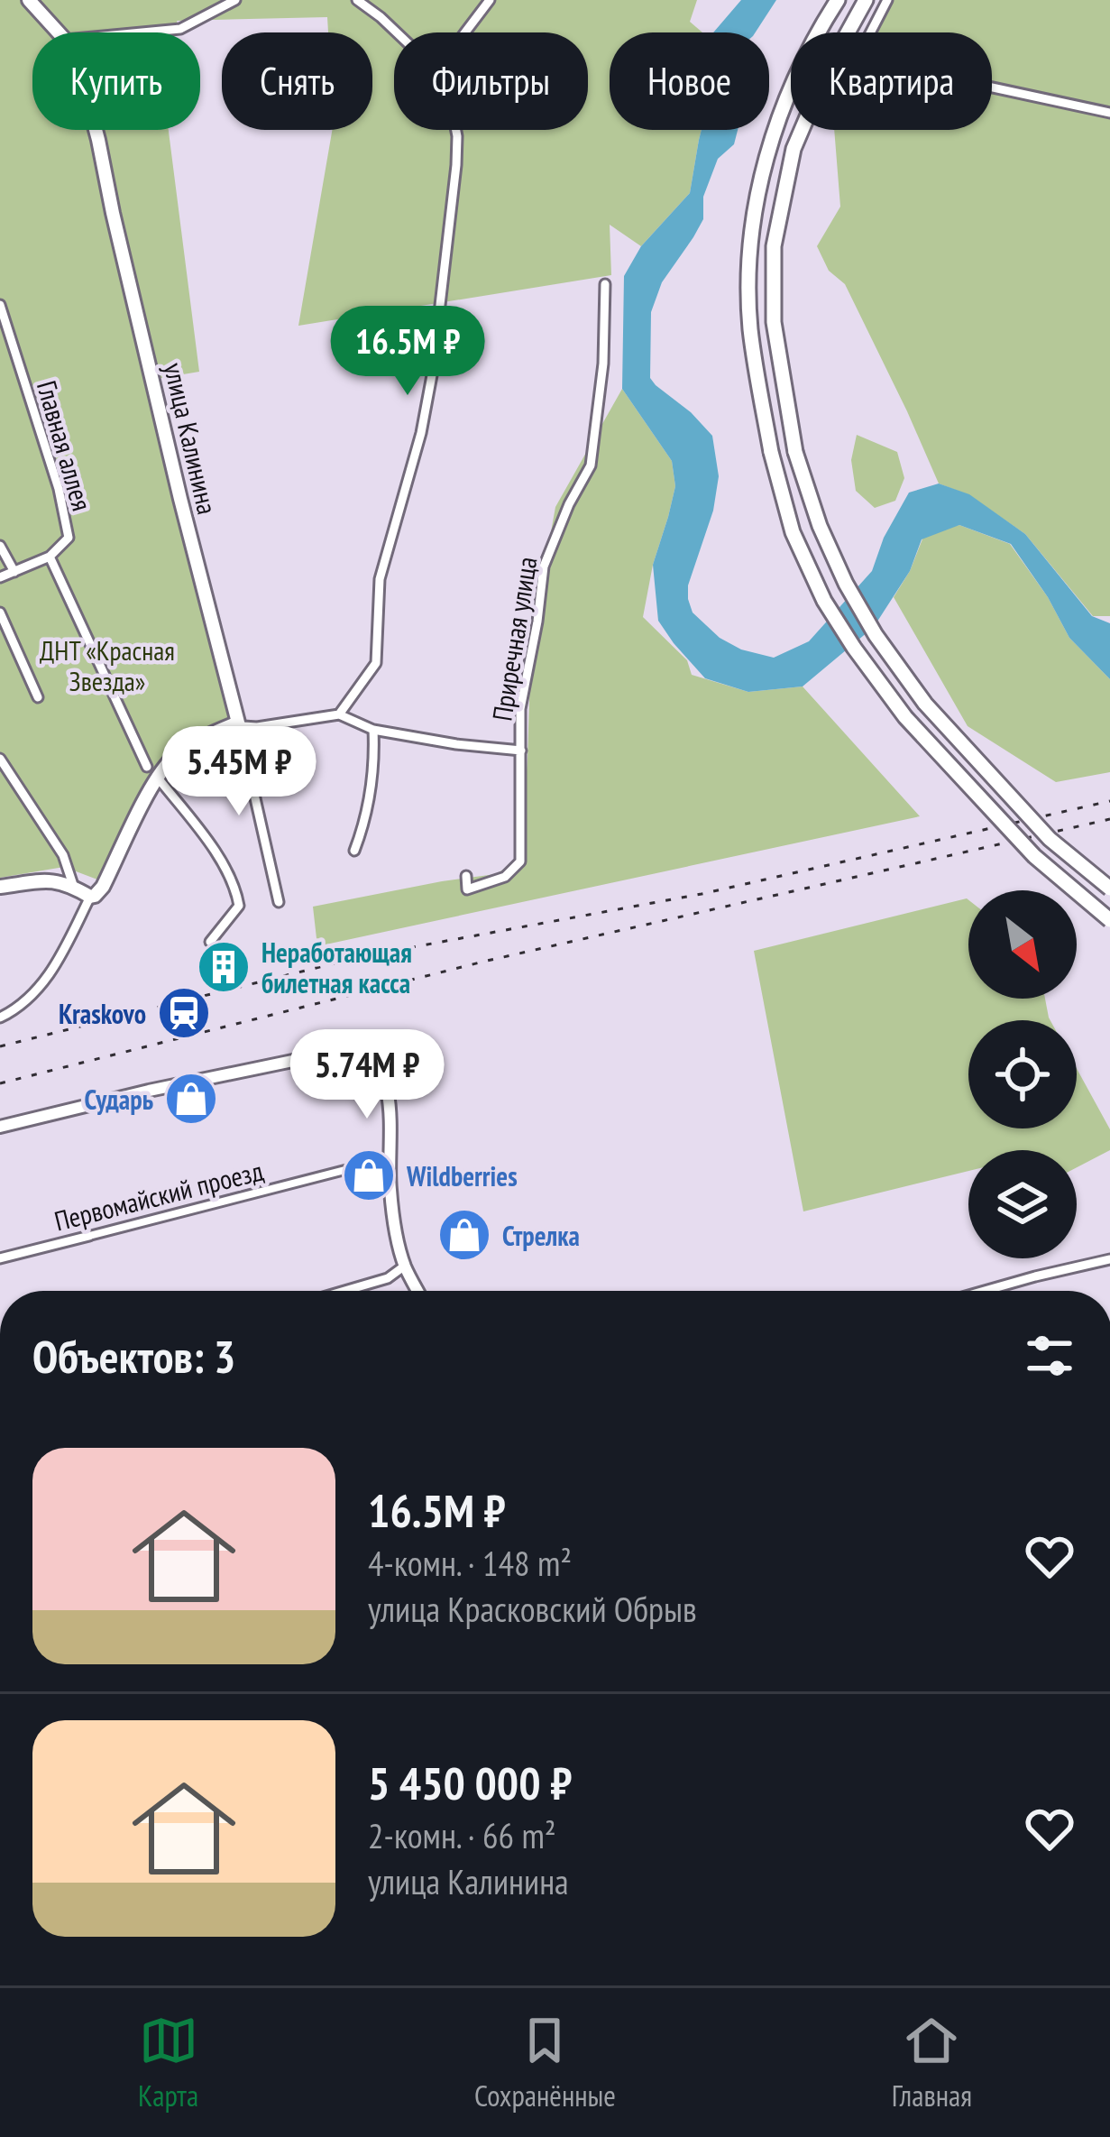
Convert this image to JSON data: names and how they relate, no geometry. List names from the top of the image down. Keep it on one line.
{"streets":{"main road":["улица Калинина"],"street":["Главная аллея","Приречная улица","Первомайский проезд"]},"parks":["ДНТ «Красная Звезда»"],"places":{"building":["Неработающая билетная касса"],"station":["Kraskovo"],"shop":["Сударь","Wildberries","Стрелка"]},"north":"bottom right","page":{"chip":["Купить","Снять","Фильтры","Новое","Квартира"],"price":["16.5M ₽","5.45M ₽","5.74M ₽"],"heading":"Объектов: 3","list":[{"name":"16.5M ₽","note":"4-комн. · 148 m² · улица Красковский Обрыв"},{"name":"5 450 000 ₽","note":"2-комн. · 66 m² · улица Калинина"}],"tabs":["Карта","Сохранённые","Главная"]}}
